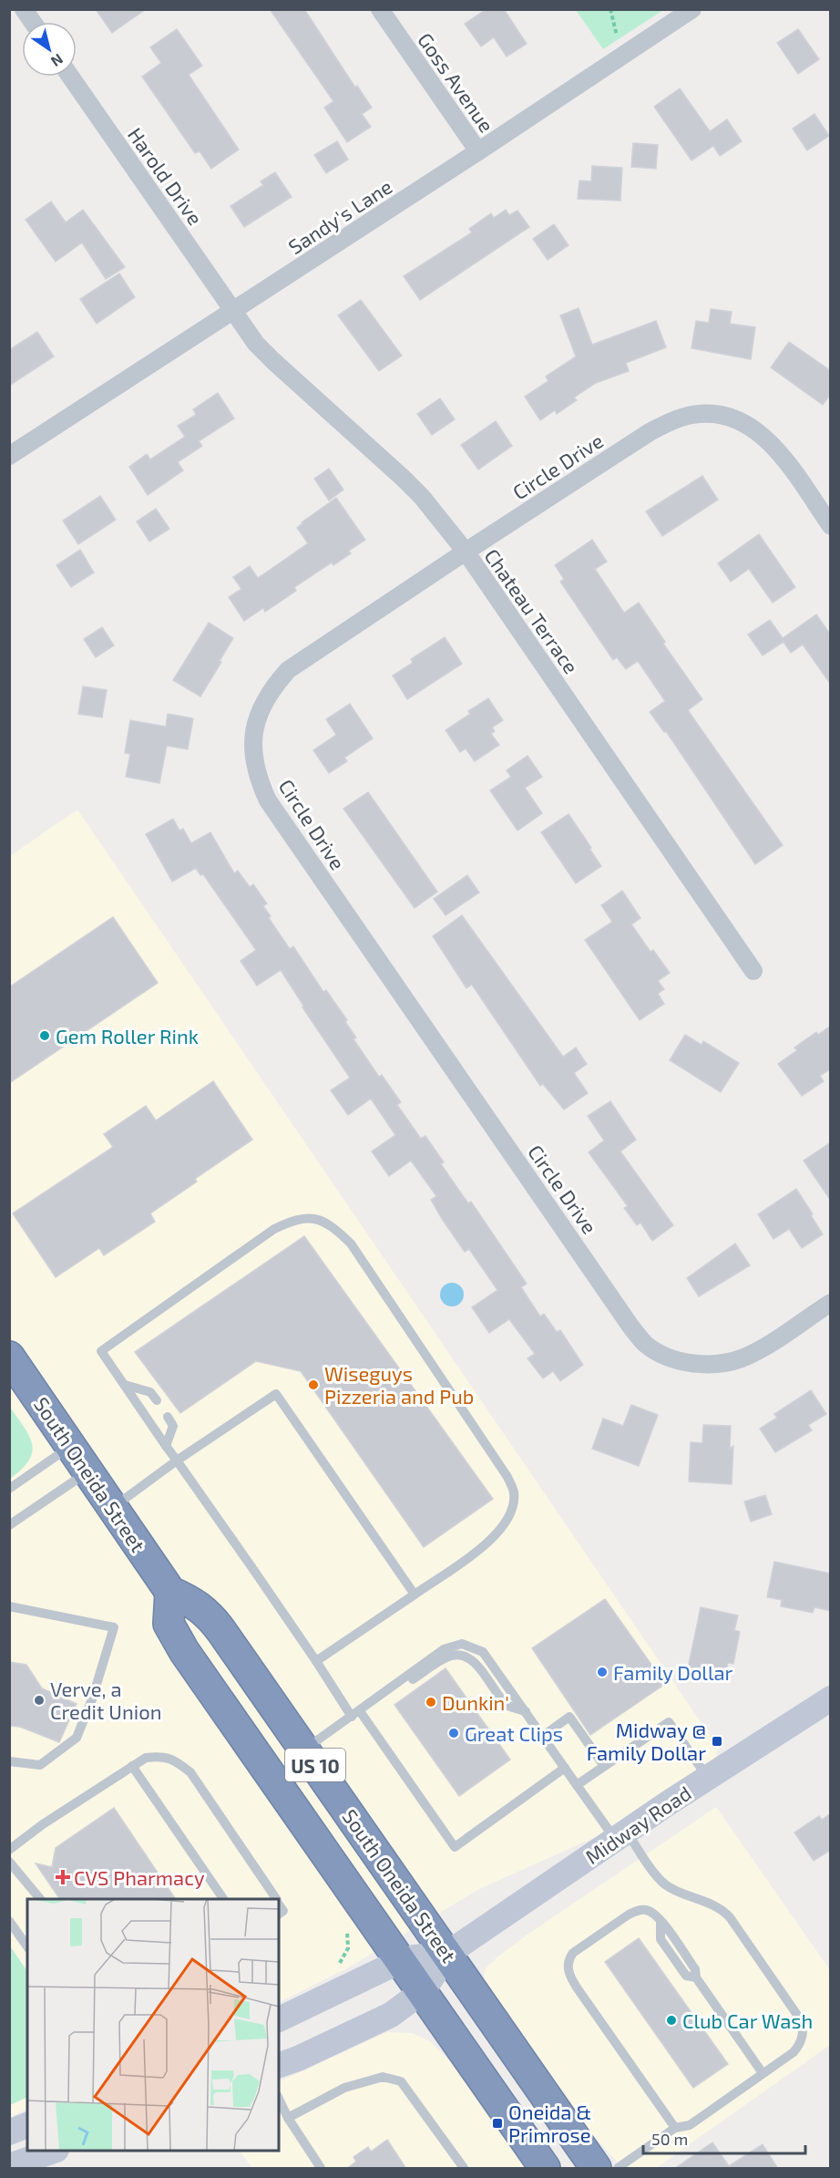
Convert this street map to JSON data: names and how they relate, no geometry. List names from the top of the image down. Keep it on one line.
{"streets":{"highway":["South Oneida Street","US 10"],"main road":["Midway Road"],"street":["Goss Avenue","Harold Drive","Sandy's Lane","Circle Drive","Chateau Terrace"]},"crossings":[["Goss Avenue","Sandy's Lane"],["Harold Drive","Sandy's Lane"],["Harold Drive","Chateau Terrace"],["Sandy's Lane","Chateau Terrace"],["Circle Drive","Chateau Terrace"],["South Oneida Street","US 10"],["South Oneida Street","Midway Road"],["US 10","Midway Road"]],"places":{"other":["Gem Roller Rink","Wiseguys Pizzeria and Pub","Family Dollar","Verve, a Credit Union","Dunkin'","Great Clips","Club Car Wash"],"transit":["Midway @ Family Dollar","Oneida & Primrose"],"health":["CVS Pharmacy"]},"scale_bar":"50 m","north":"bottom right"}
